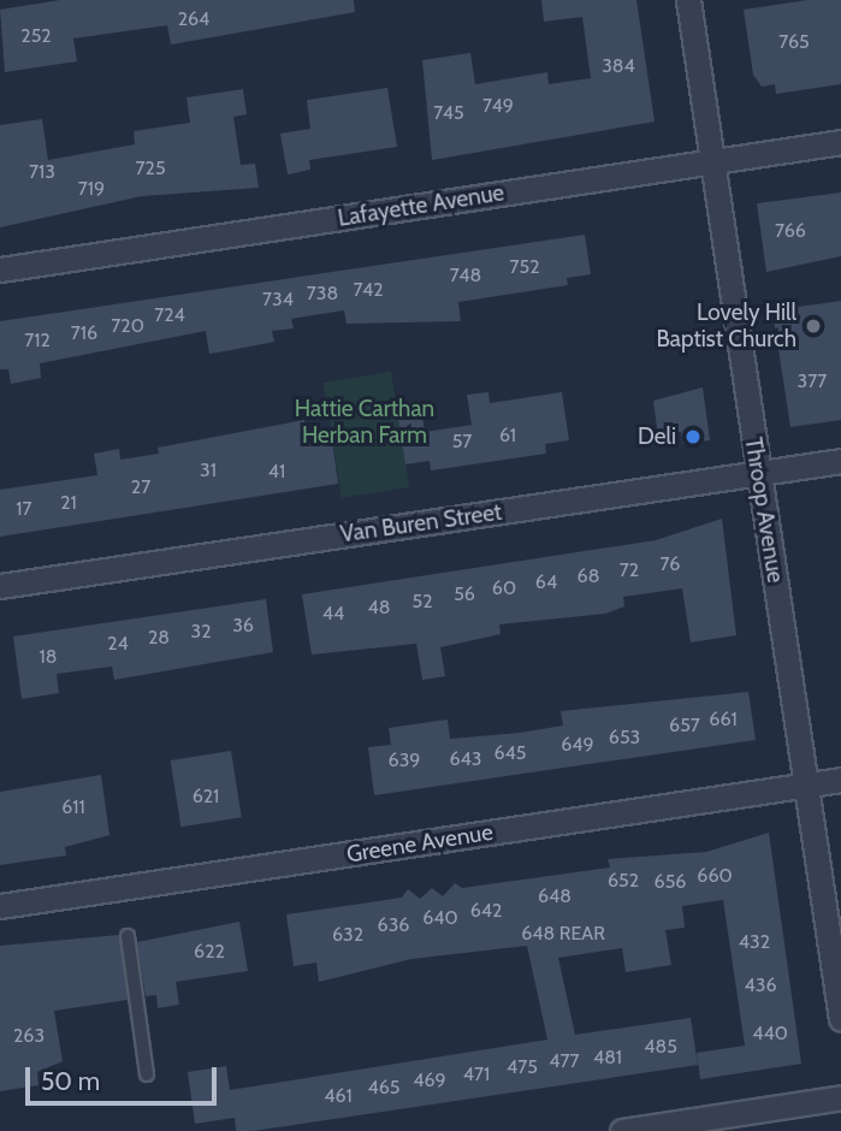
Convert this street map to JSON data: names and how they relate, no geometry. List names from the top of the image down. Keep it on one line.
{"streets":{"street":["Lafayette Avenue","Throop Avenue","Van Buren Street","Greene Avenue"]},"crossings":[["Lafayette Avenue","Throop Avenue"],["Throop Avenue","Van Buren Street"],["Throop Avenue","Greene Avenue"]],"parks":["Hattie Carthan Herban Farm"],"places":["Lovely Hill Baptist Church","Deli"],"house_numbers":["264","252","765","384","749","745","725","713","719","766","752","748","742","738","734","724","720","716","712","377","61","57","31","41","27","21","17","76","72","68","64","60","56","52","48","44","36","32","28","24","18","661","657","653","649","645","643","639","621","611","660","652","656","648","642","640","636","648 REAR","632","432","622","436","440","263","485","481","477","475","471","469","465","461"],"scale_bar":"50 m"}
